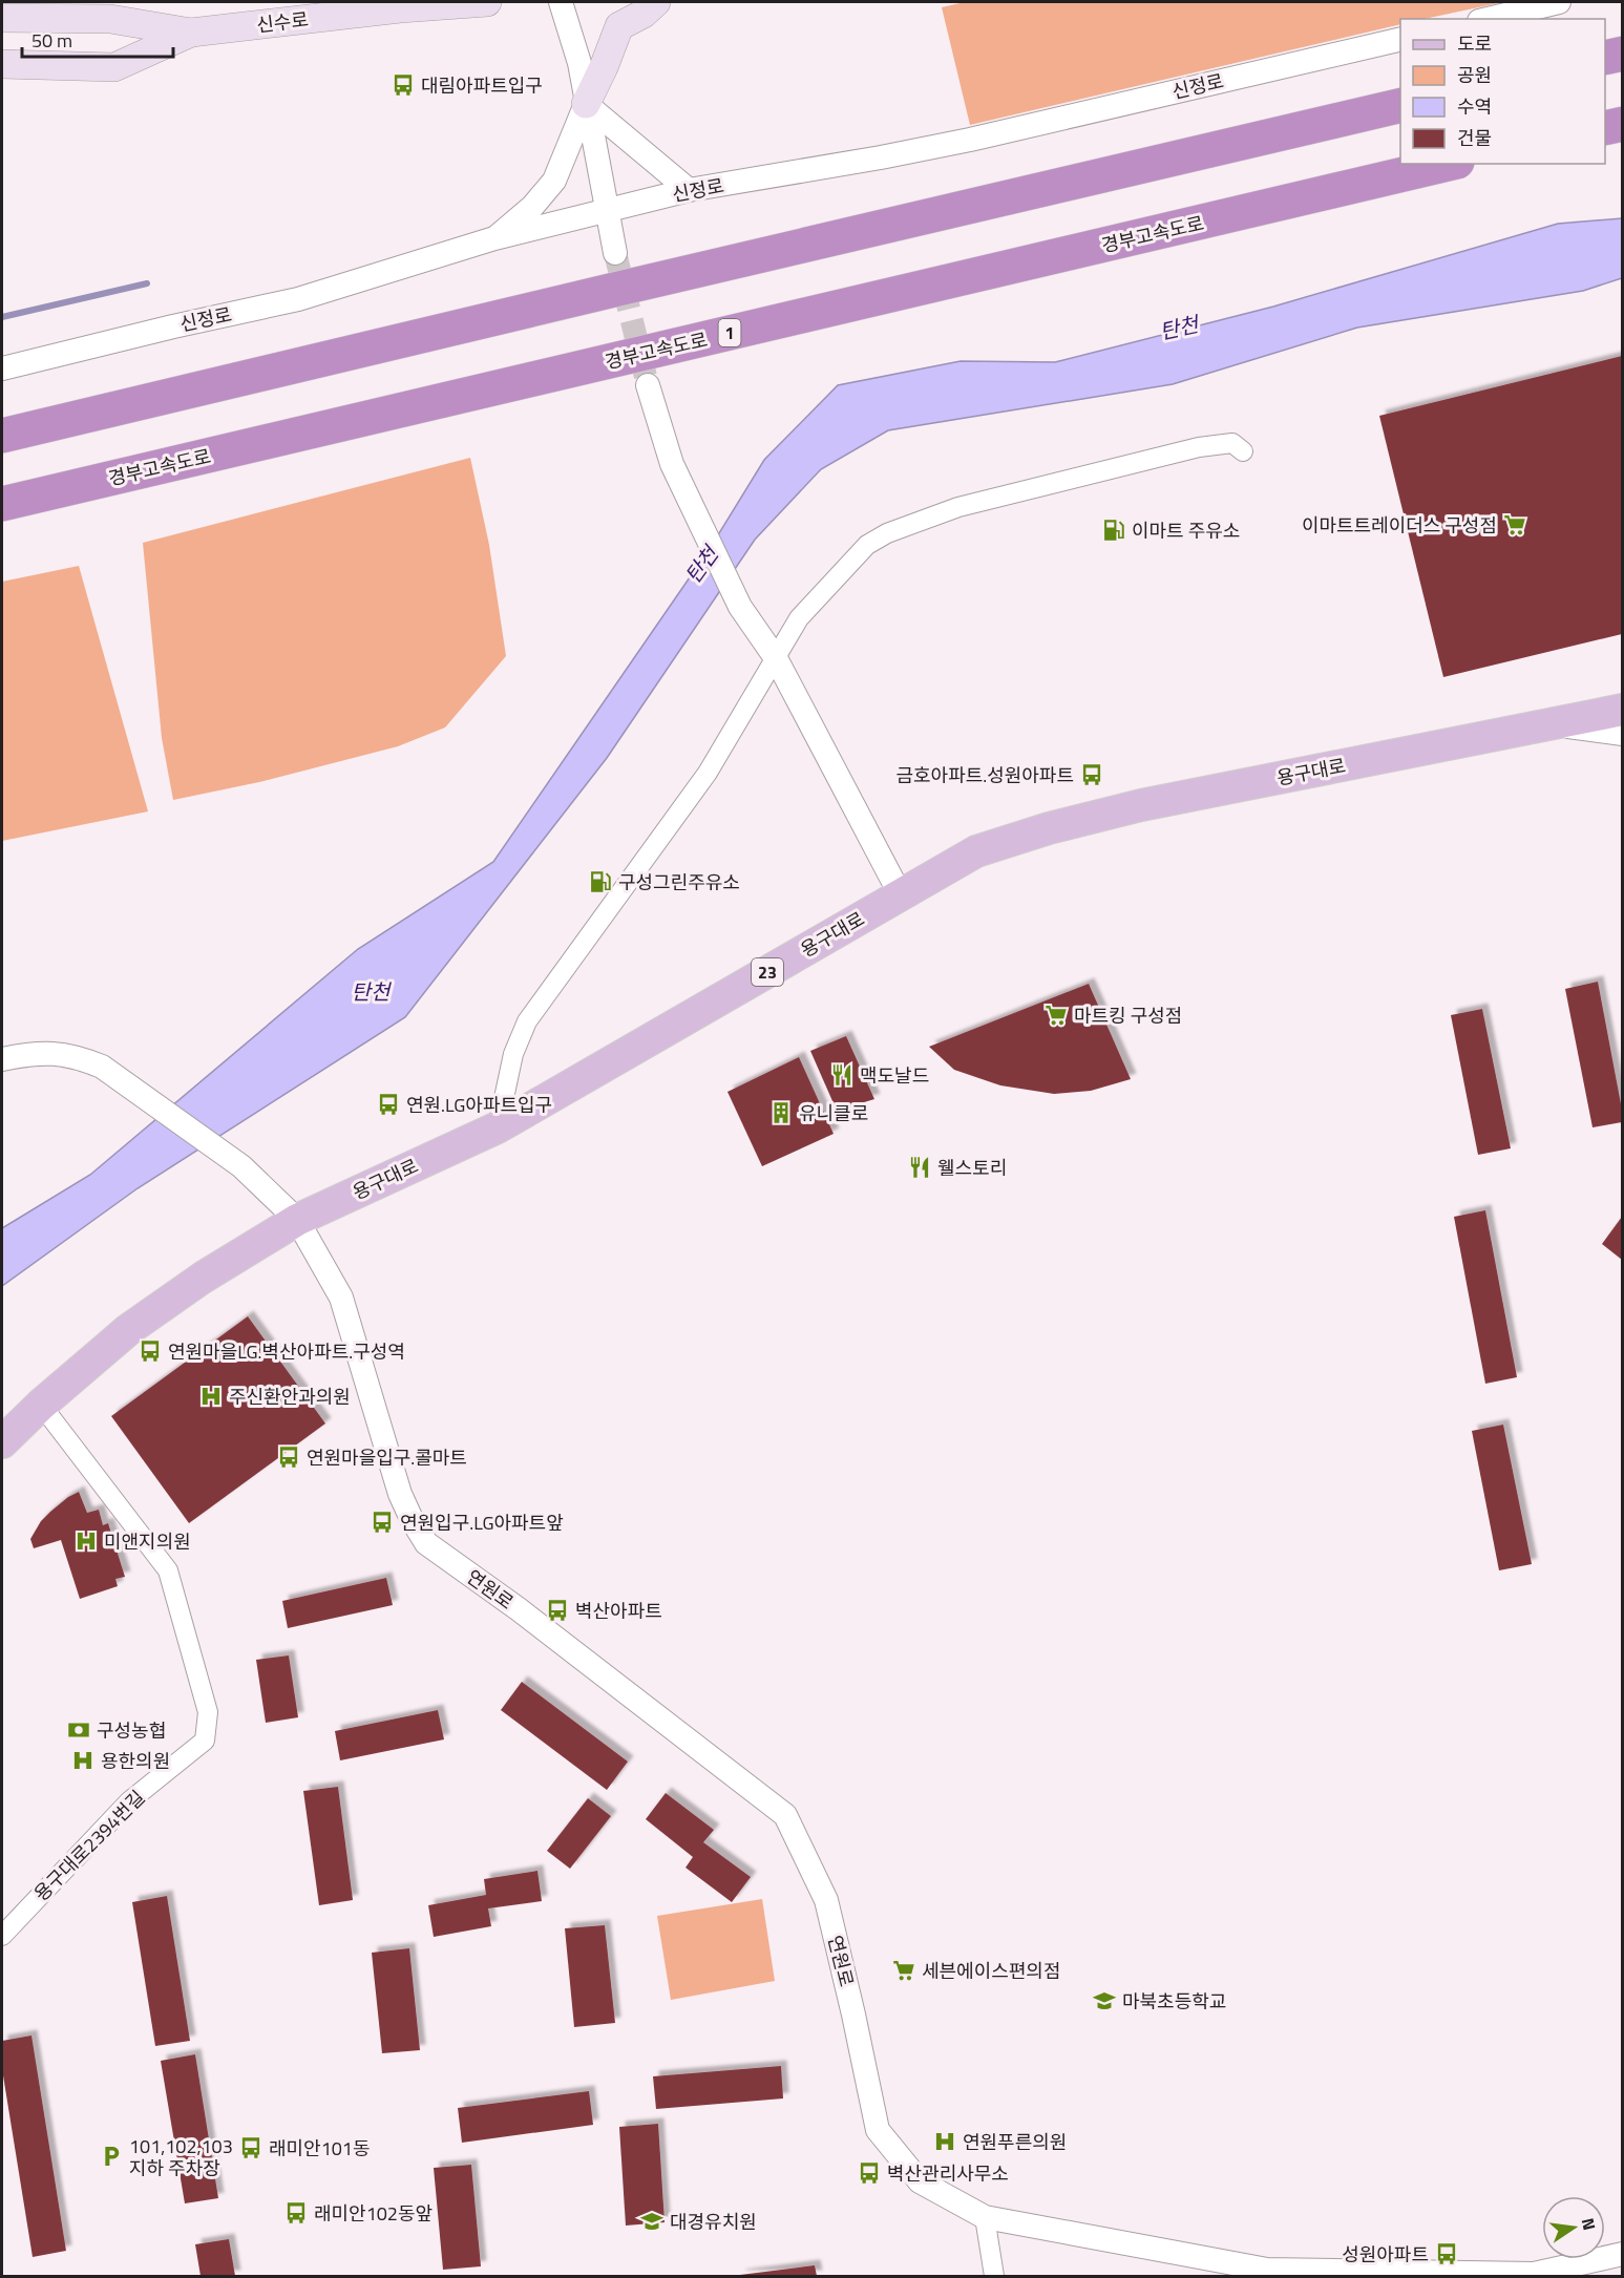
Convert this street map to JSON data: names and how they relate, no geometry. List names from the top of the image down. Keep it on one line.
{"streets":{"highway":["경부고속도로","1"],"main road":["신수로","용구대로","23"],"street":["신정로","연원로","용구대로2394번길"]},"crossings":[["용구대로","연원로"],["용구대로","용구대로2394번길"]],"water":["탄천"],"places":{"bus stop":["대림아파트입구","금호아파트.성원아파트","연원.LG아파트입구","연원마을LG.벽산아파트.구성역","연원마을입구.콜마트","연원입구.LG아파트앞","벽산아파트","래미안101동","벽산관리사무소","래미안102동앞","성원아파트"],"supermarket":["이마트트레이더스 구성점","마트킹 구성점","세븐에이스편의점"],"fuel station":["이마트 주유소","구성그린주유소"],"restaurant":["맥도날드","웰스토리"],"building":["유니클로"],"hospital":["주신환안과의원","미앤지의원","용한의원","연원푸른의원"],"bank":["구성농협"],"school or university":["마북초등학교","대경유치원"],"parking":["101,102,103 지하 주차장"]},"legend":["도로","공원","수역","건물"],"scale_bar":"50 m","north":"right"}
